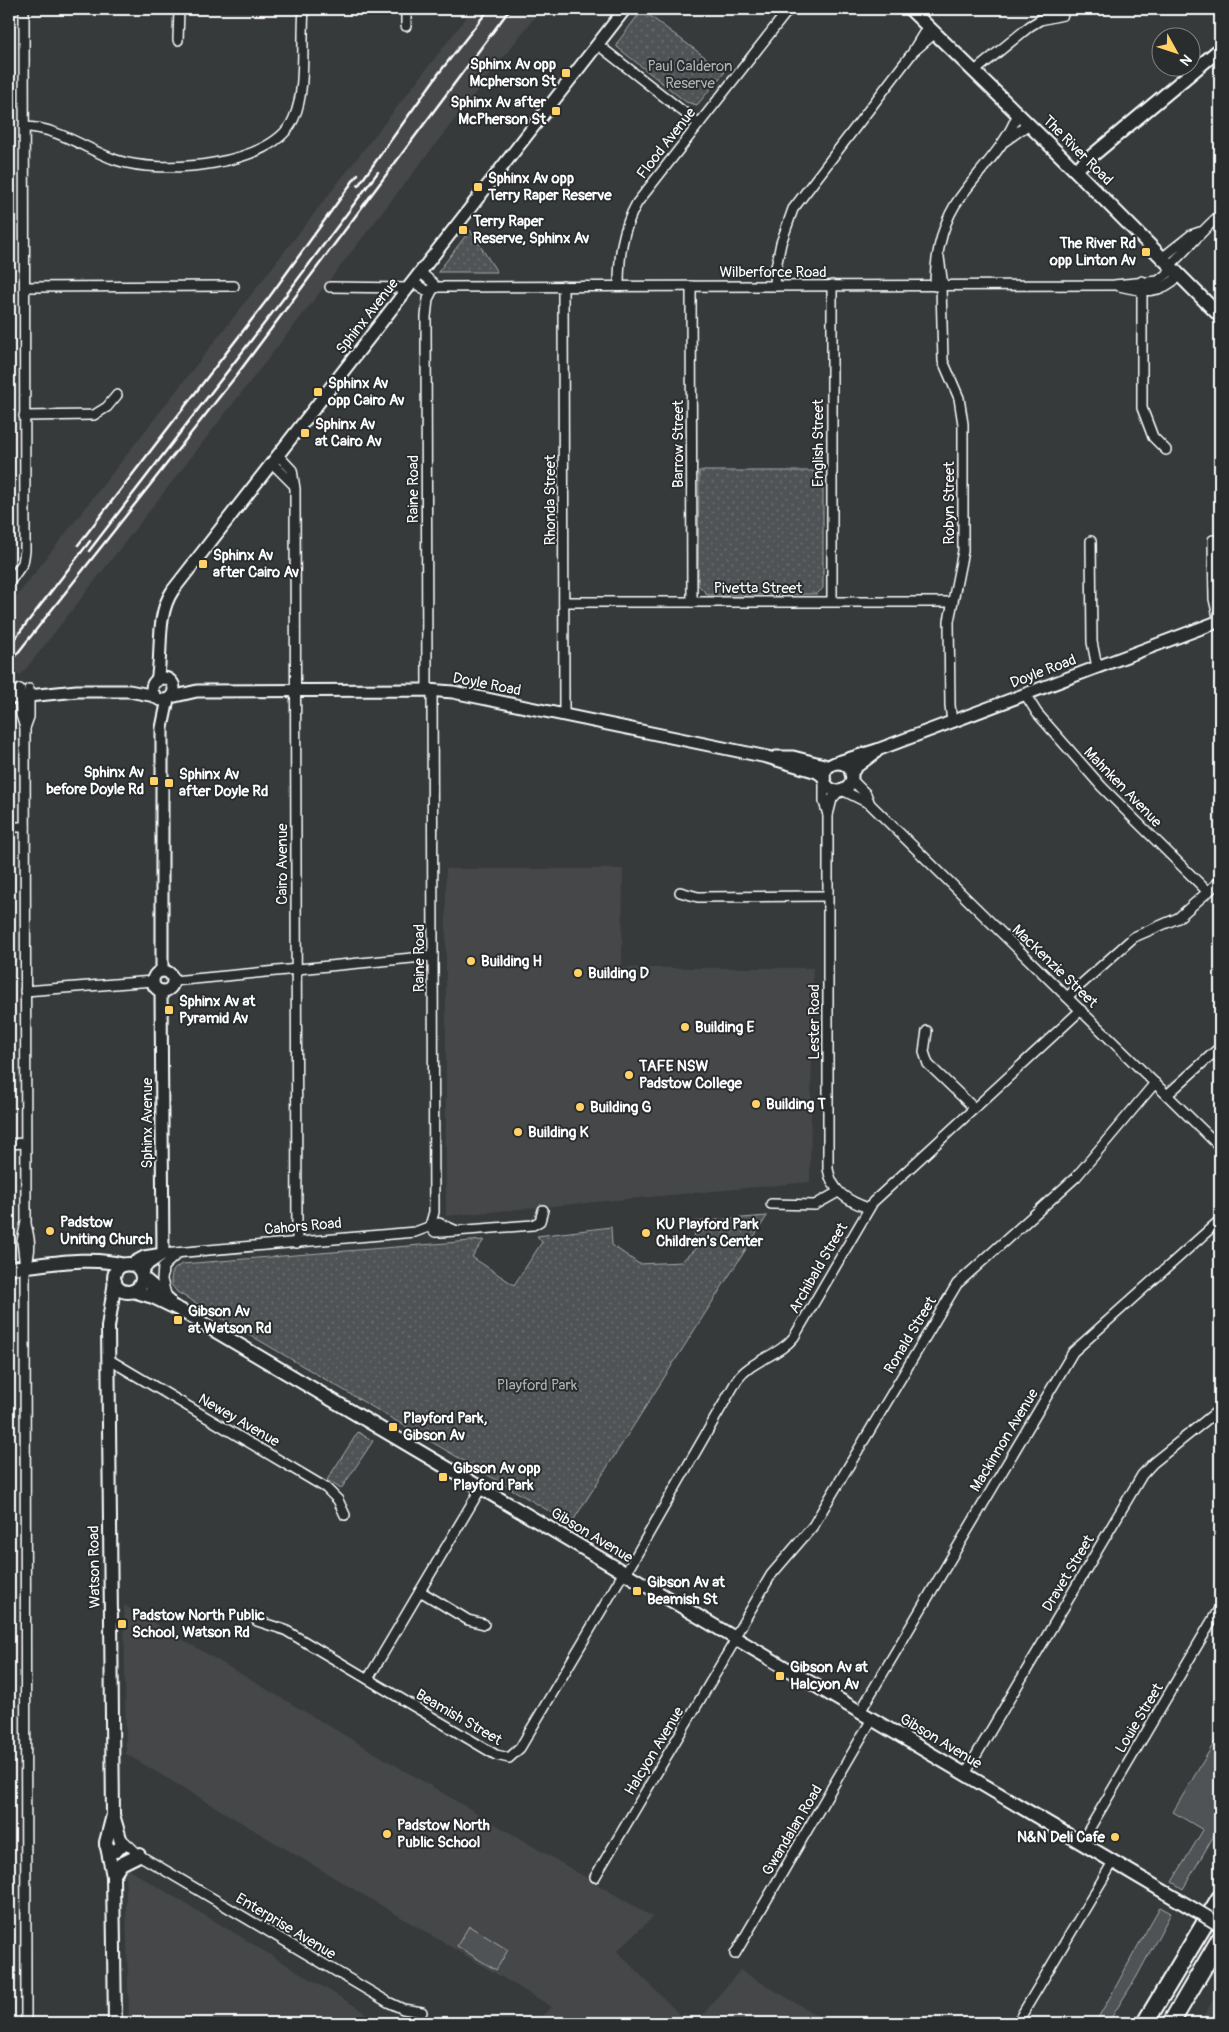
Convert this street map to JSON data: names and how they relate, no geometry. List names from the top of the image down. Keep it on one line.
{"streets":{"main road":["The River Road","Gibson Avenue","Watson Road"],"street":["Flood Avenue","Wilberforce Road","Sphinx Avenue","English Street","Barrow Street","Raine Road","Rhonda Street","Robyn Street","Pivetta Street","Doyle Road","Mahnken Avenue","Cairo Avenue","MacKenzie Street","Lester Road","Cahors Road","Archibald Street","Ronald Street","Newey Avenue","Mackinnon Avenue","Dravet Street","Beamish Street","Louie Street","Halcyon Avenue","Gwandalan Road","Enterprise Avenue"]},"crossings":[["Flood Avenue","Wilberforce Road"],["The River Road","Wilberforce Road"],["Wilberforce Road","Sphinx Avenue"],["Wilberforce Road","English Street"],["Wilberforce Road","Barrow Street"],["Wilberforce Road","Raine Road"],["Wilberforce Road","Rhonda Street"],["Wilberforce Road","Robyn Street"],["Sphinx Avenue","Doyle Road"],["Sphinx Avenue","Cairo Avenue"],["Sphinx Avenue","Cahors Road"],["English Street","Pivetta Street"],["Barrow Street","Pivetta Street"],["Raine Road","Doyle Road"],["Raine Road","Cahors Road"],["Rhonda Street","Pivetta Street"],["Rhonda Street","Doyle Road"],["Robyn Street","Pivetta Street"],["Robyn Street","Doyle Road"],["Doyle Road","Mahnken Avenue"],["Doyle Road","Cairo Avenue"],["Doyle Road","MacKenzie Street"],["Doyle Road","Lester Road"],["Cairo Avenue","Cahors Road"],["MacKenzie Street","Lester Road"],["MacKenzie Street","Archibald Street"],["MacKenzie Street","Ronald Street"],["Cahors Road","Gibson Avenue"],["Cahors Road","Watson Road"],["Archibald Street","Gibson Avenue"],["Archibald Street","Beamish Street"],["Ronald Street","Gibson Avenue"],["Ronald Street","Halcyon Avenue"],["Newey Avenue","Watson Road"],["Mackinnon Avenue","Gibson Avenue"],["Gibson Avenue","Watson Road"],["Gibson Avenue","Dravet Street"],["Gibson Avenue","Beamish Street"],["Gibson Avenue","Louie Street"],["Gibson Avenue","Halcyon Avenue"],["Gibson Avenue","Gwandalan Road"],["Watson Road","Enterprise Avenue"]],"parks":["Paul Calderon Reserve","Playford Park"],"places":{"transit":["Sphinx Av opp Mcpherson St","Sphinx Av after McPherson St","Sphinx Av opp Terry Raper Reserve","Terry Raper Reserve, Sphinx Av","The River Rd opp Linton Av","Sphinx Av opp Cairo Av","Sphinx Av at Cairo Av","Sphinx Av after Cairo Av","Sphinx Av before Doyle Rd","Sphinx Av after Doyle Rd","Sphinx Av at Pyramid Av","Gibson Av at Watson Rd","Playford Park, Gibson Av","Gibson Av opp Playford Park","Gibson Av at Beamish St","Padstow North Public School, Watson Rd","Gibson Av at Halcyon Av"],"other":["Building H","Building D","Building E","TAFE NSW Padstow College","Building T","Building G","Building K","Padstow Uniting Church","KU Playford Park Children's Center","Padstow North Public School","N&N Deli Cafe"]},"north":"bottom right"}
